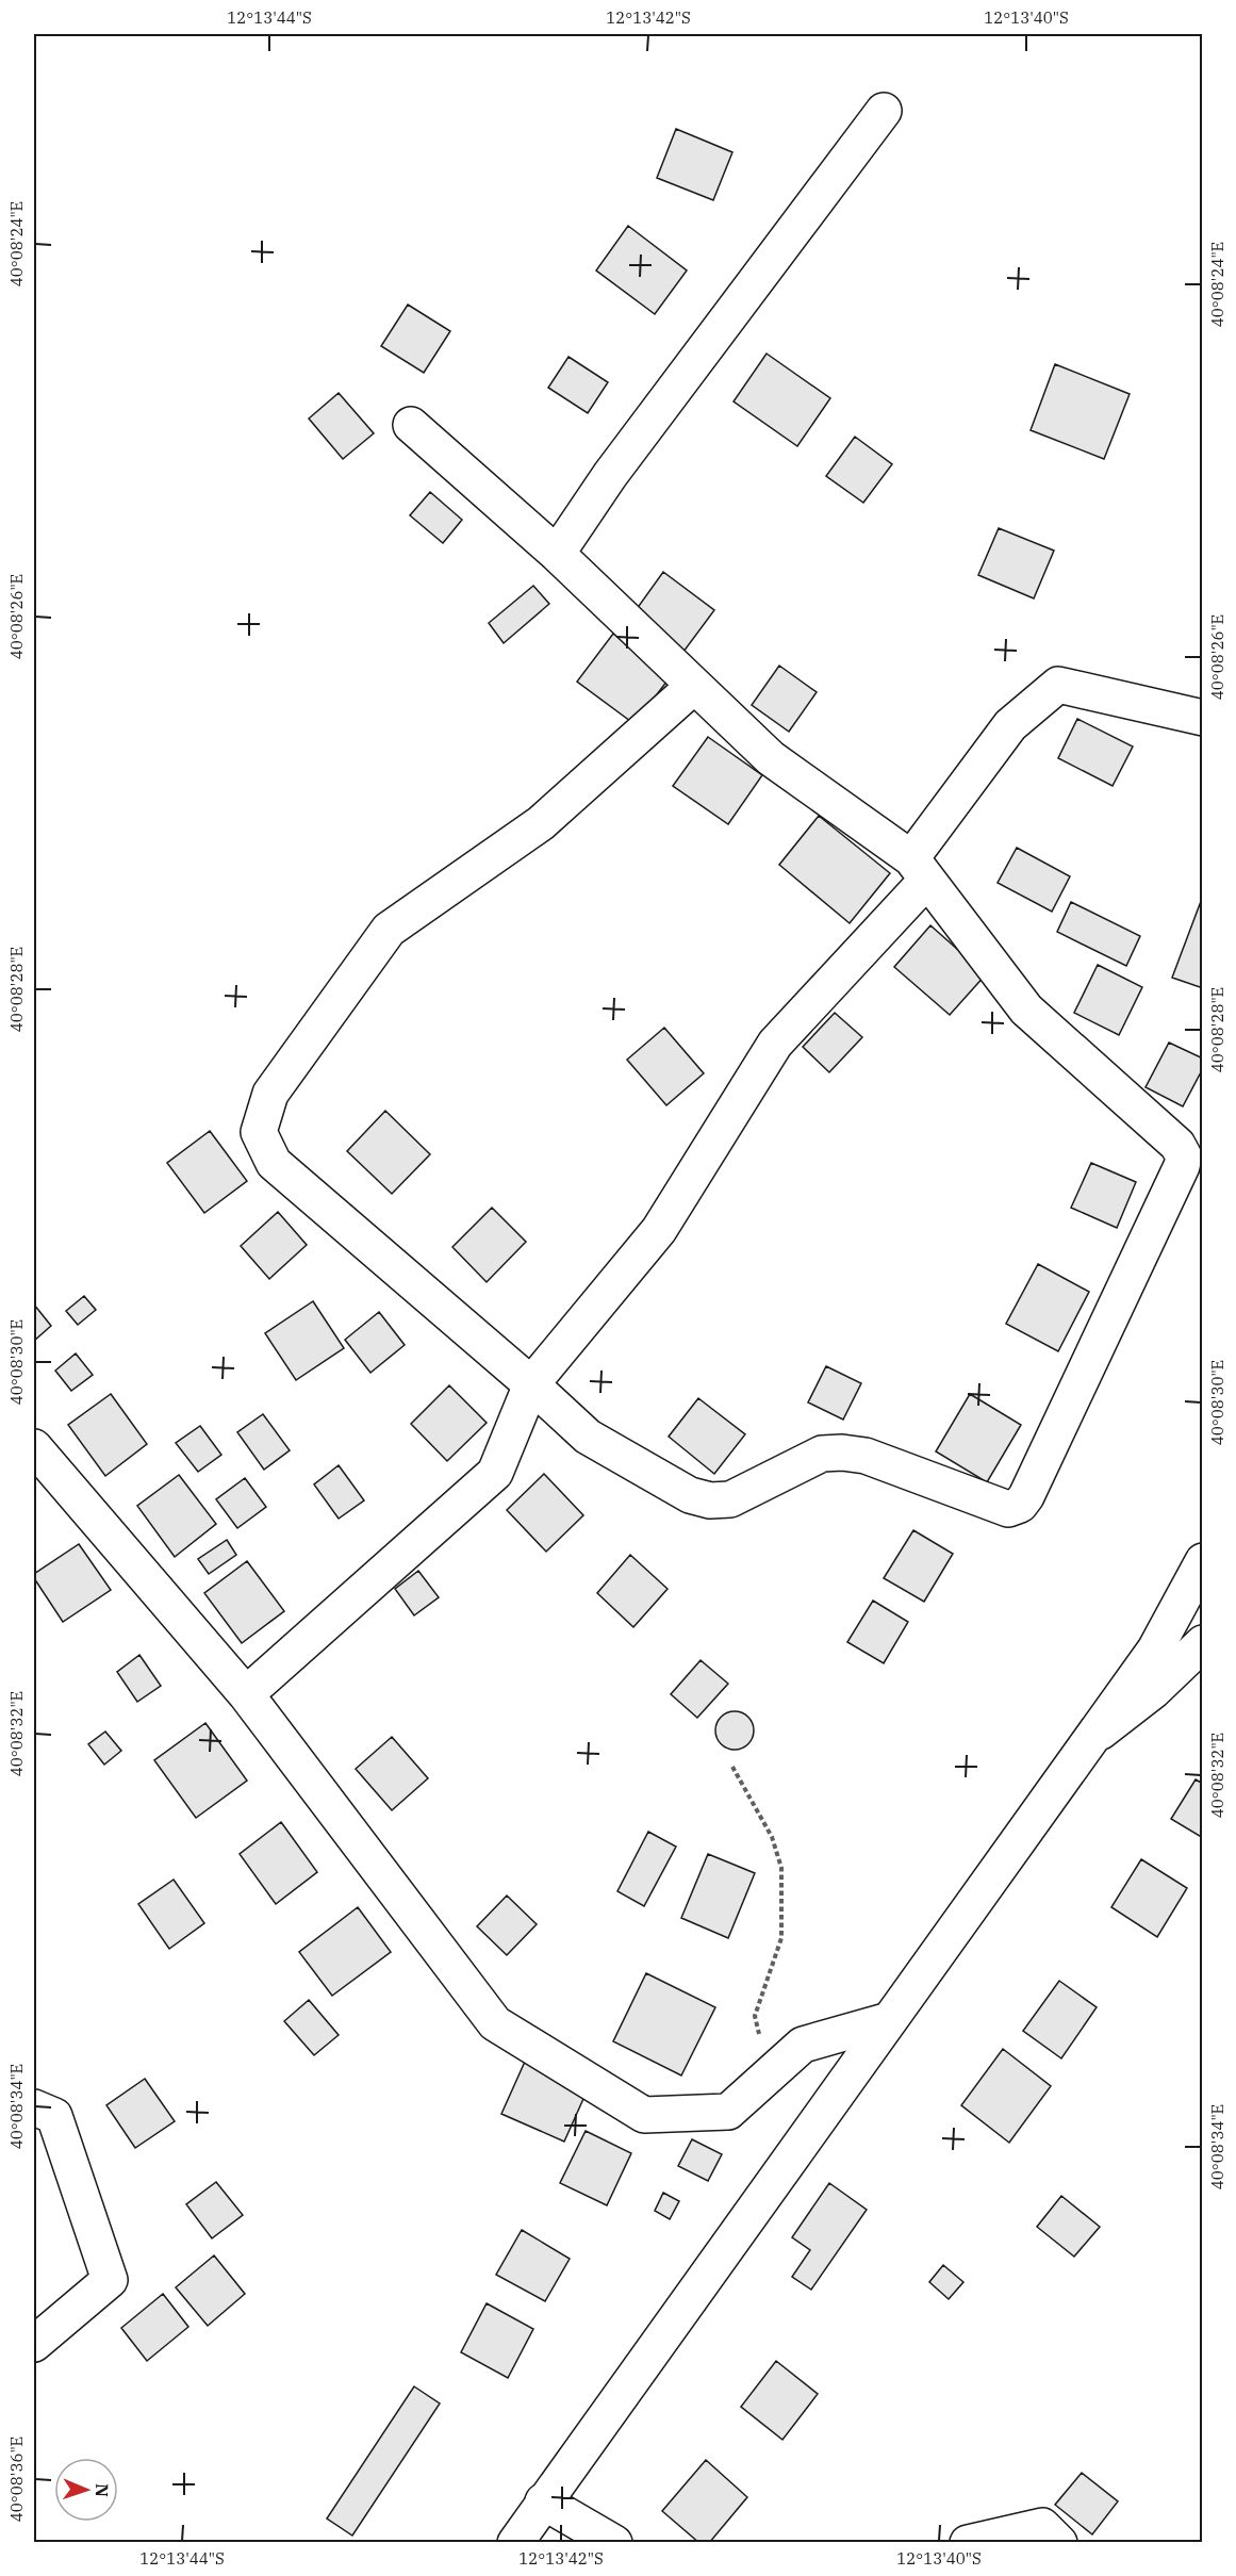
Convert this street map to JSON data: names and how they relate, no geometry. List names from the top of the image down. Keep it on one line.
{"north":"right","coordinates":["12°13'44\"S","12°13'42\"S","12°13'40\"S","40°08'24\"E","40°08'26\"E","40°08'28\"E","40°08'30\"E","40°08'32\"E","40°08'34\"E","40°08'36\"E"]}
